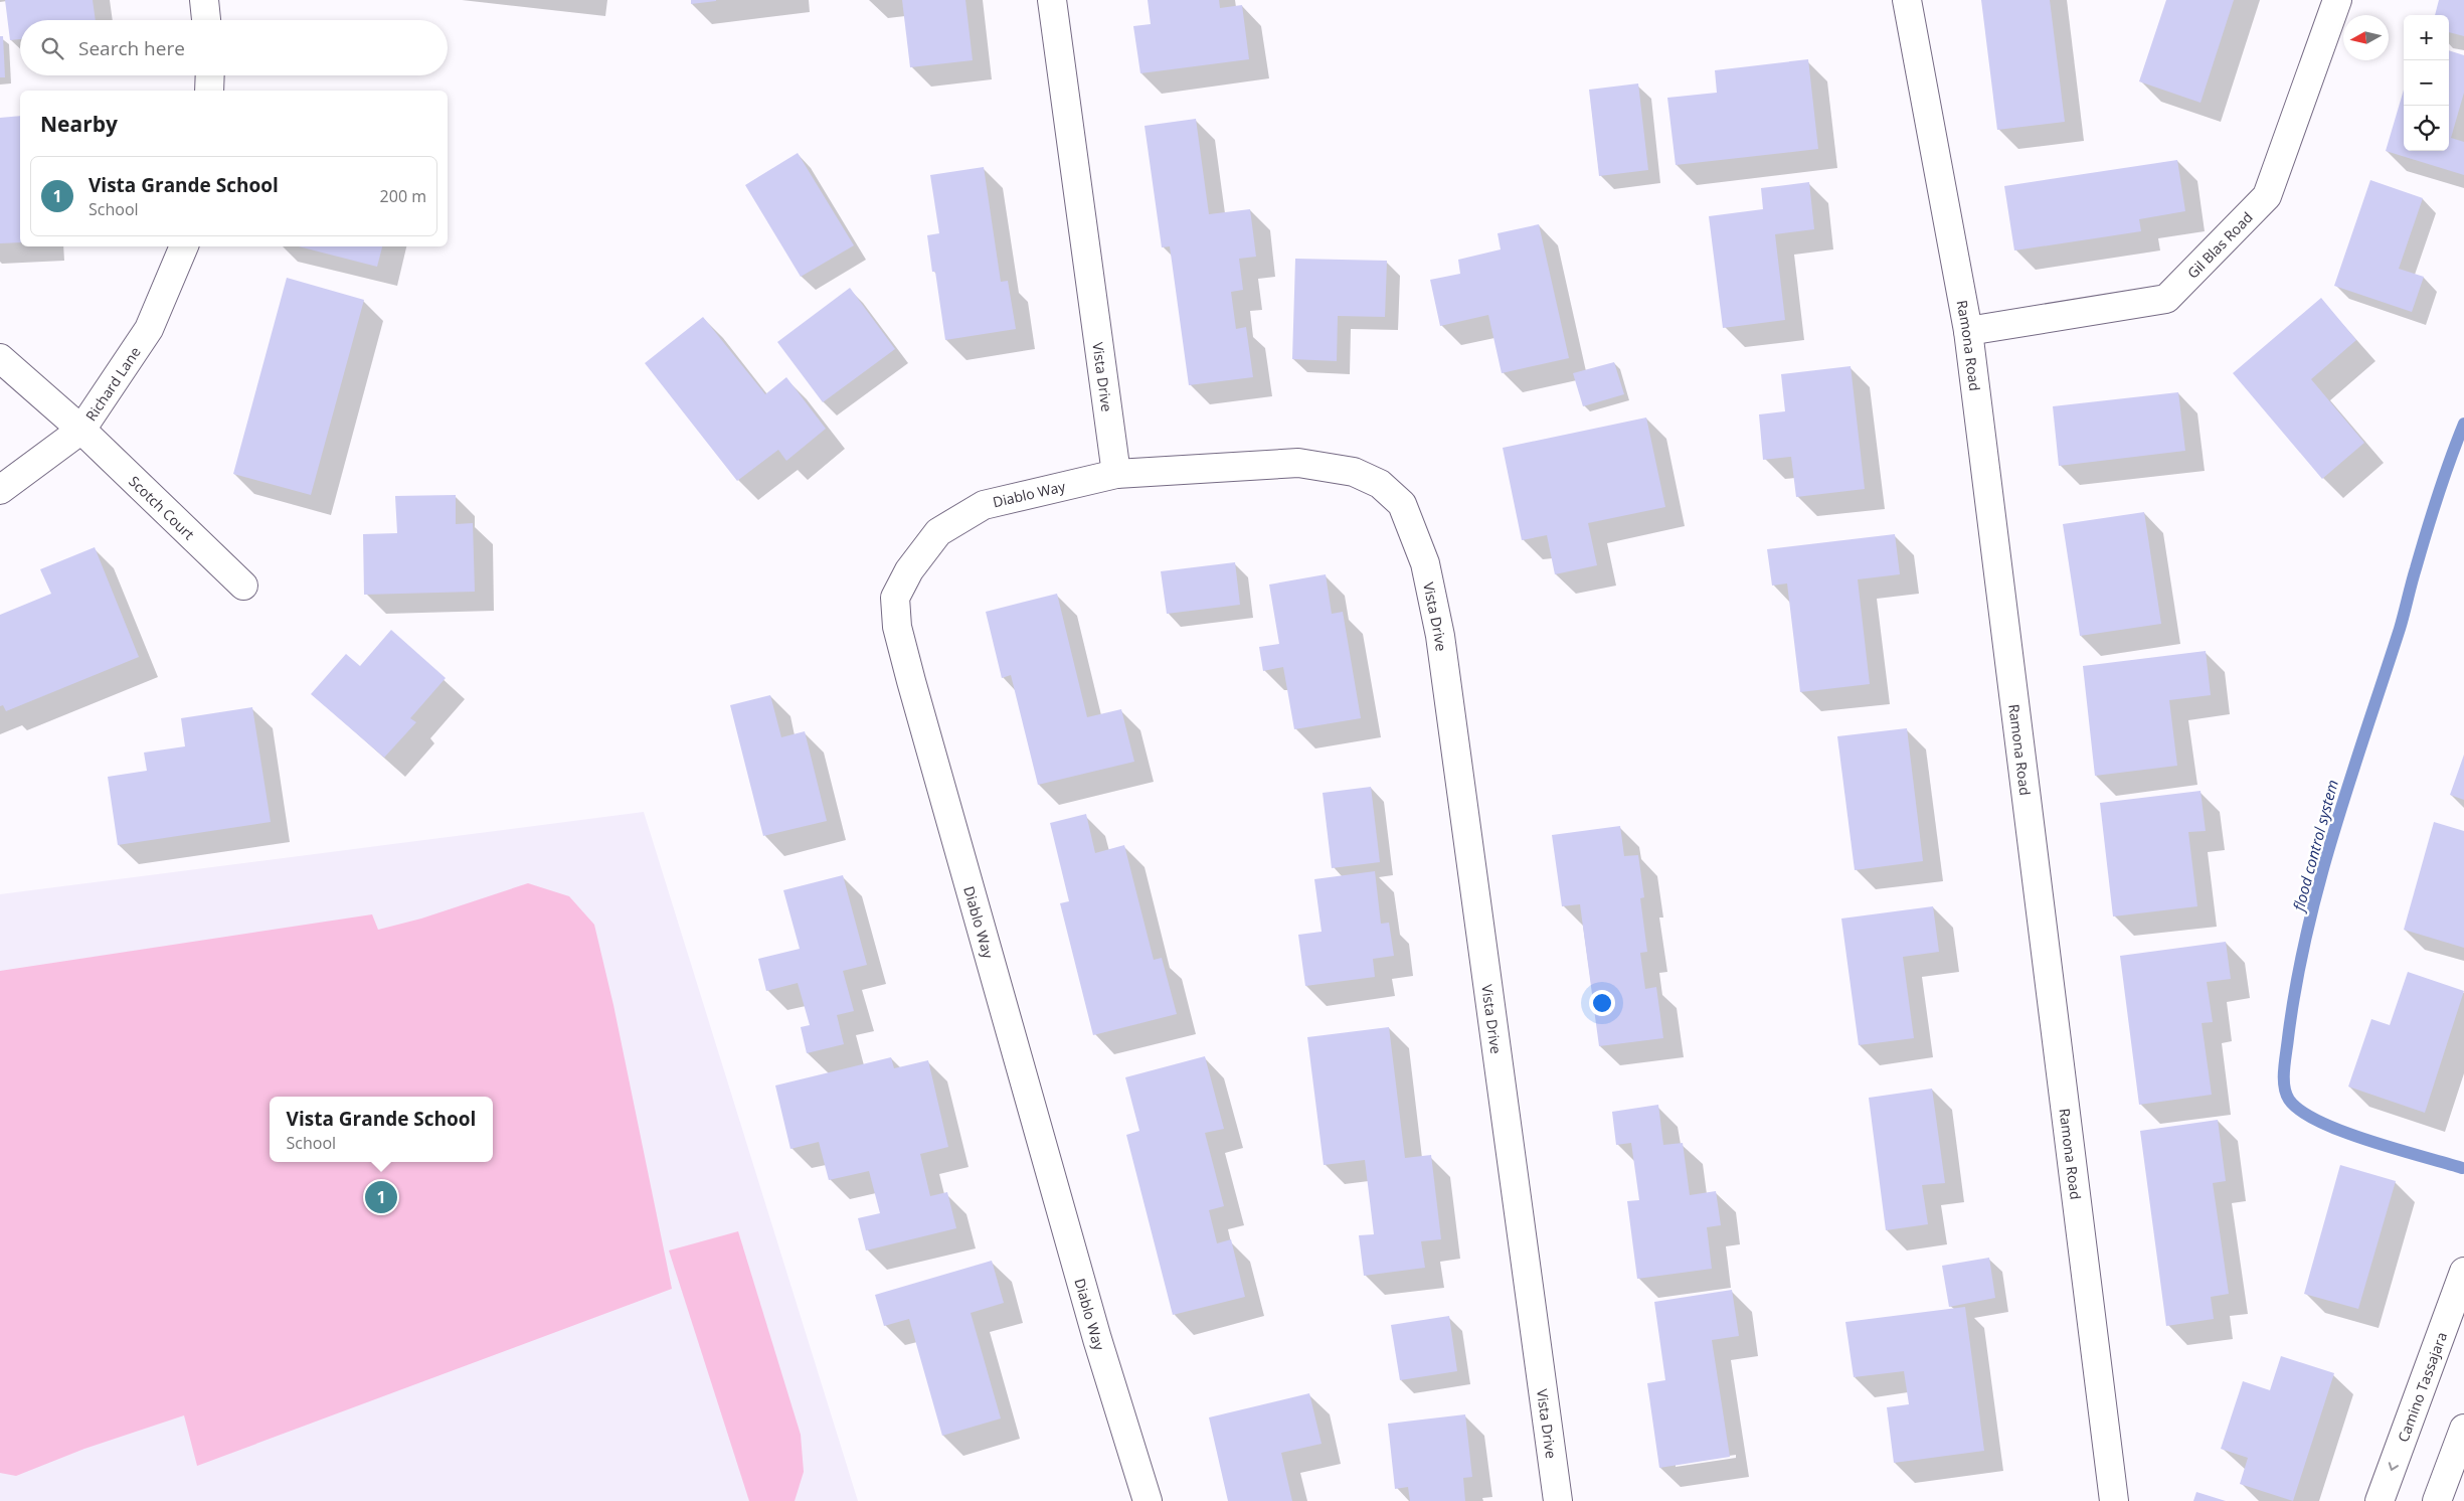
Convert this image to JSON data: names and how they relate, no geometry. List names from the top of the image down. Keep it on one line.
{"streets":{"street":["Gil Blas Road","Ramona Road","Vista Drive","Richard Lane","Diablo Way","Scotch Court","Camino Tassajara"]},"crossings":[["Gil Blas Road","Ramona Road"],["Vista Drive","Diablo Way"],["Richard Lane","Scotch Court"]],"water":["flood control system"],"north":"left","page":{"map_buttons":["+","−"],"search":"Search here","heading":"Nearby","list":[{"mark":"1","name":"Vista Grande School","note":"School","value":"200 m"}],"popup":["Vista Grande School","School"],"pins":"1"}}
